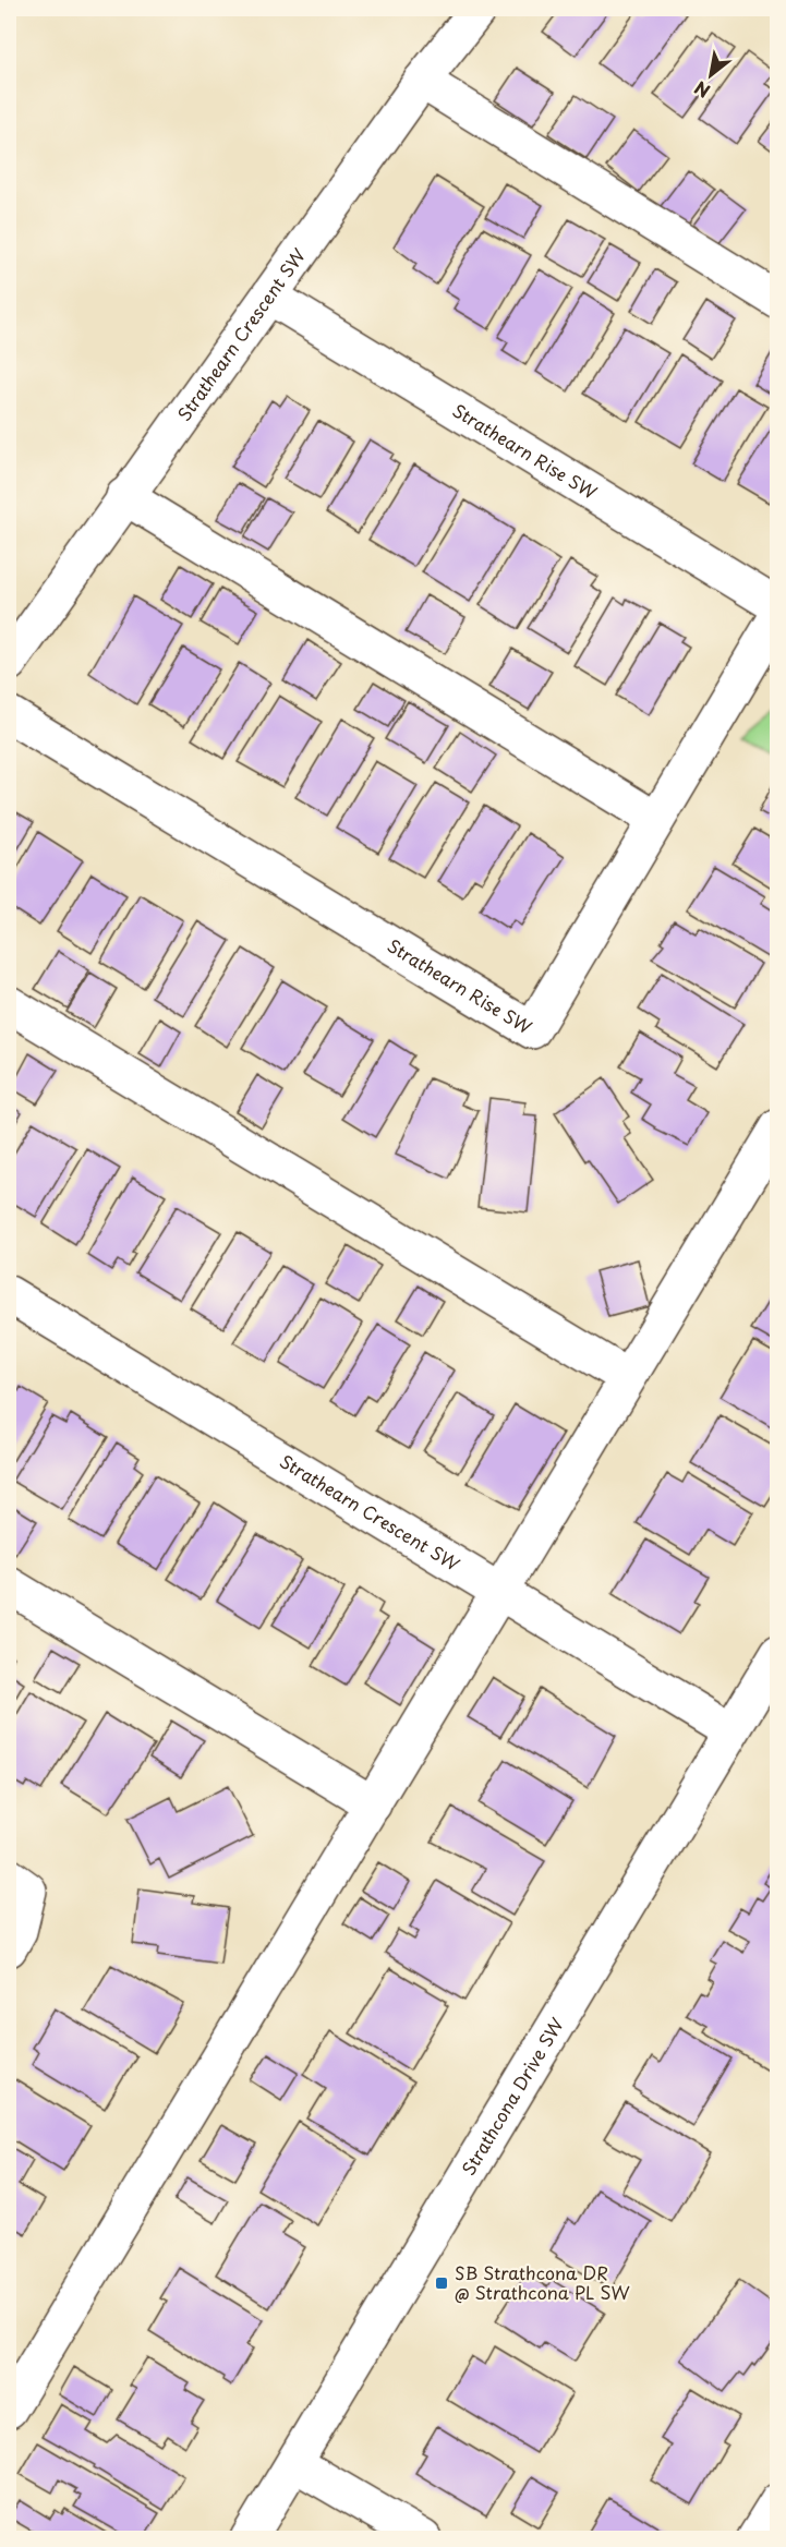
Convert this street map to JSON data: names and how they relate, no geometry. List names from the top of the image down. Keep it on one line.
{"streets":{"street":["Strathearn Crescent SW","Strathearn Rise SW","Strathcona Drive SW"]},"crossings":[["Strathearn Crescent SW","Strathearn Rise SW"],["Strathearn Crescent SW","Strathcona Drive SW"]],"places":{"transit":["SB Strathcona DR @ Strathcona PL SW"]},"north":"bottom left"}
